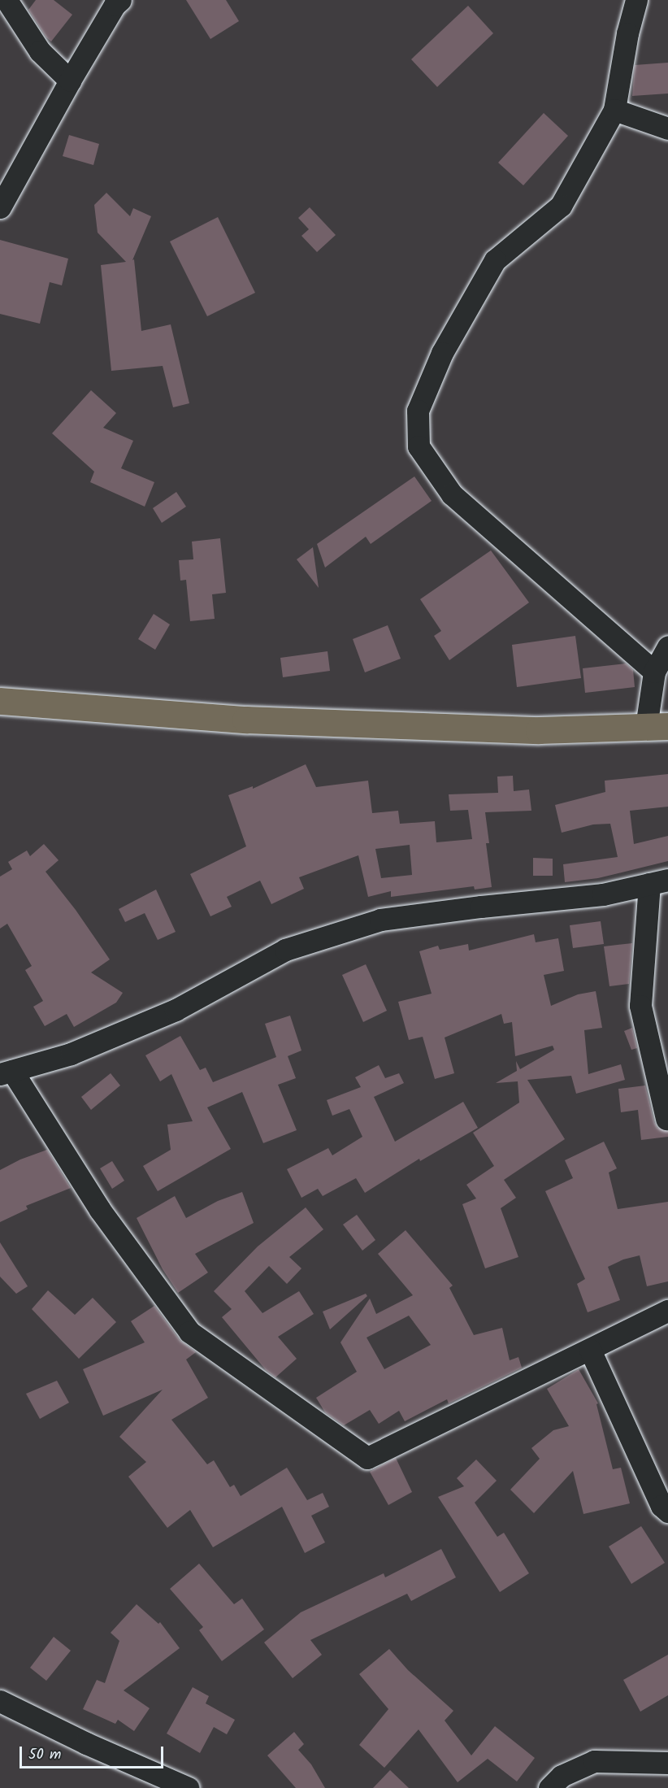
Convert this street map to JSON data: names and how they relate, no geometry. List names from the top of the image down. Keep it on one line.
{"scale_bar":"50 m"}
